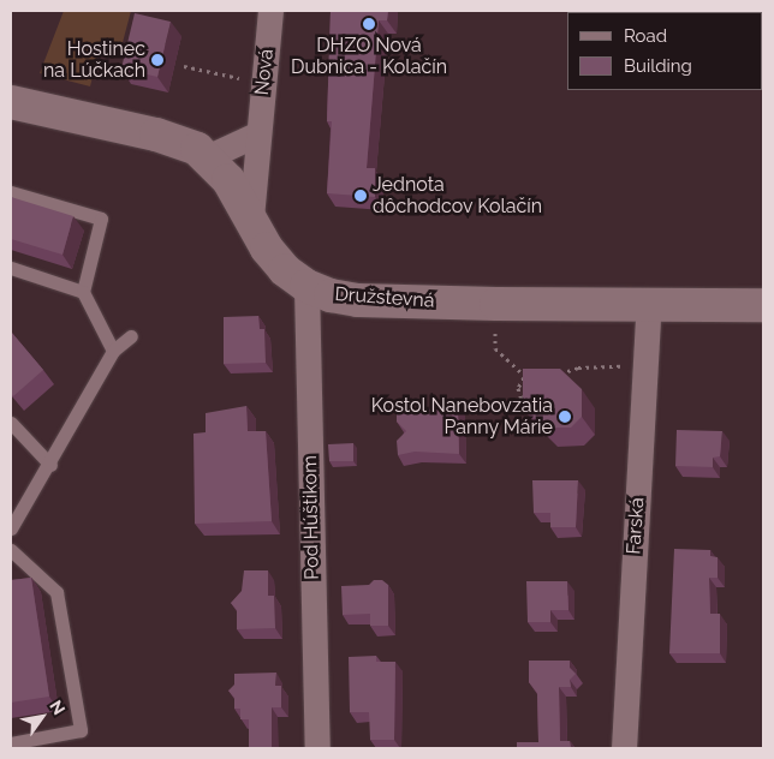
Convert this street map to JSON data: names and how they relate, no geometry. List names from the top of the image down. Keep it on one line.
{"streets":{"street":["Nová","Družstevná","Pod Húštikom","Farská"]},"crossings":[["Nová","Družstevná"],["Družstevná","Pod Húštikom"],["Družstevná","Farská"]],"places":["DHZO Nová Dubnica - Kolačín","Hostinec na Lúčkach","Jednota dôchodcov Kolačín","Kostol Nanebovzatia Panny Márie"],"legend":["Road","Building"],"north":"top right"}
